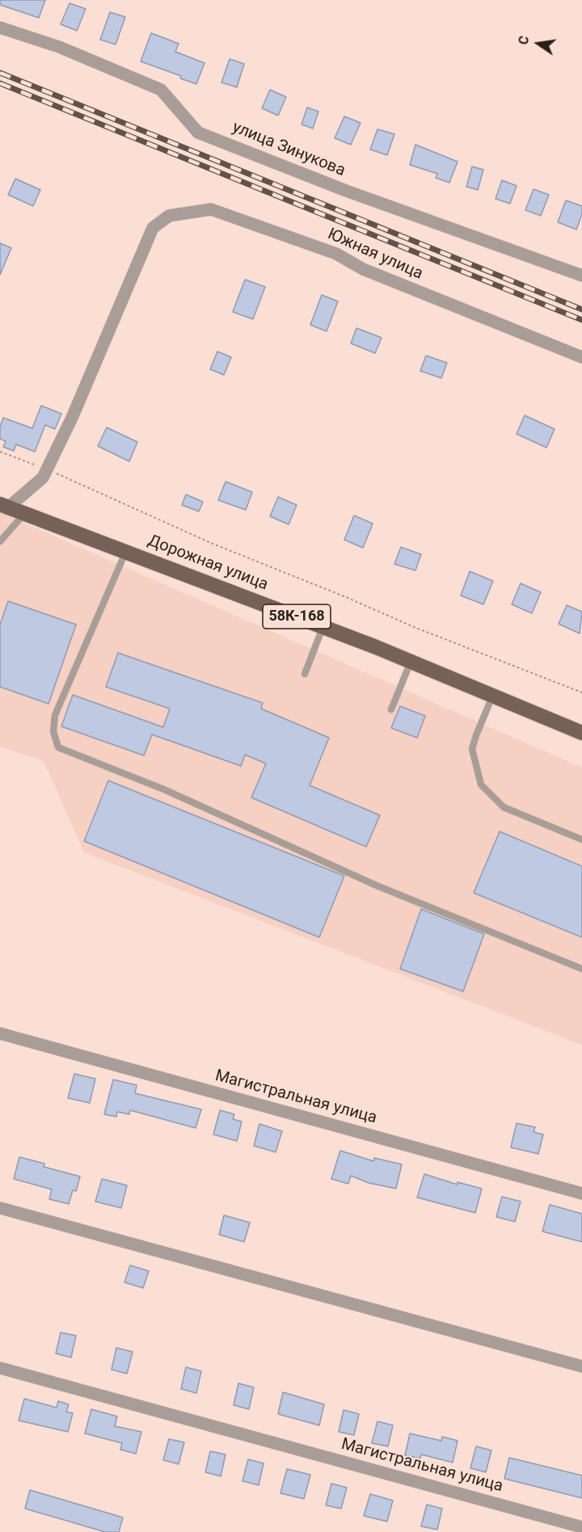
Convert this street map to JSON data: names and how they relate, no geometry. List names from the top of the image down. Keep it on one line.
{"streets":{"main road":["Дорожная улица","58К-168"],"street":["улица Зинукова","Южная улица","Магистральная улица"]},"north":"left"}
